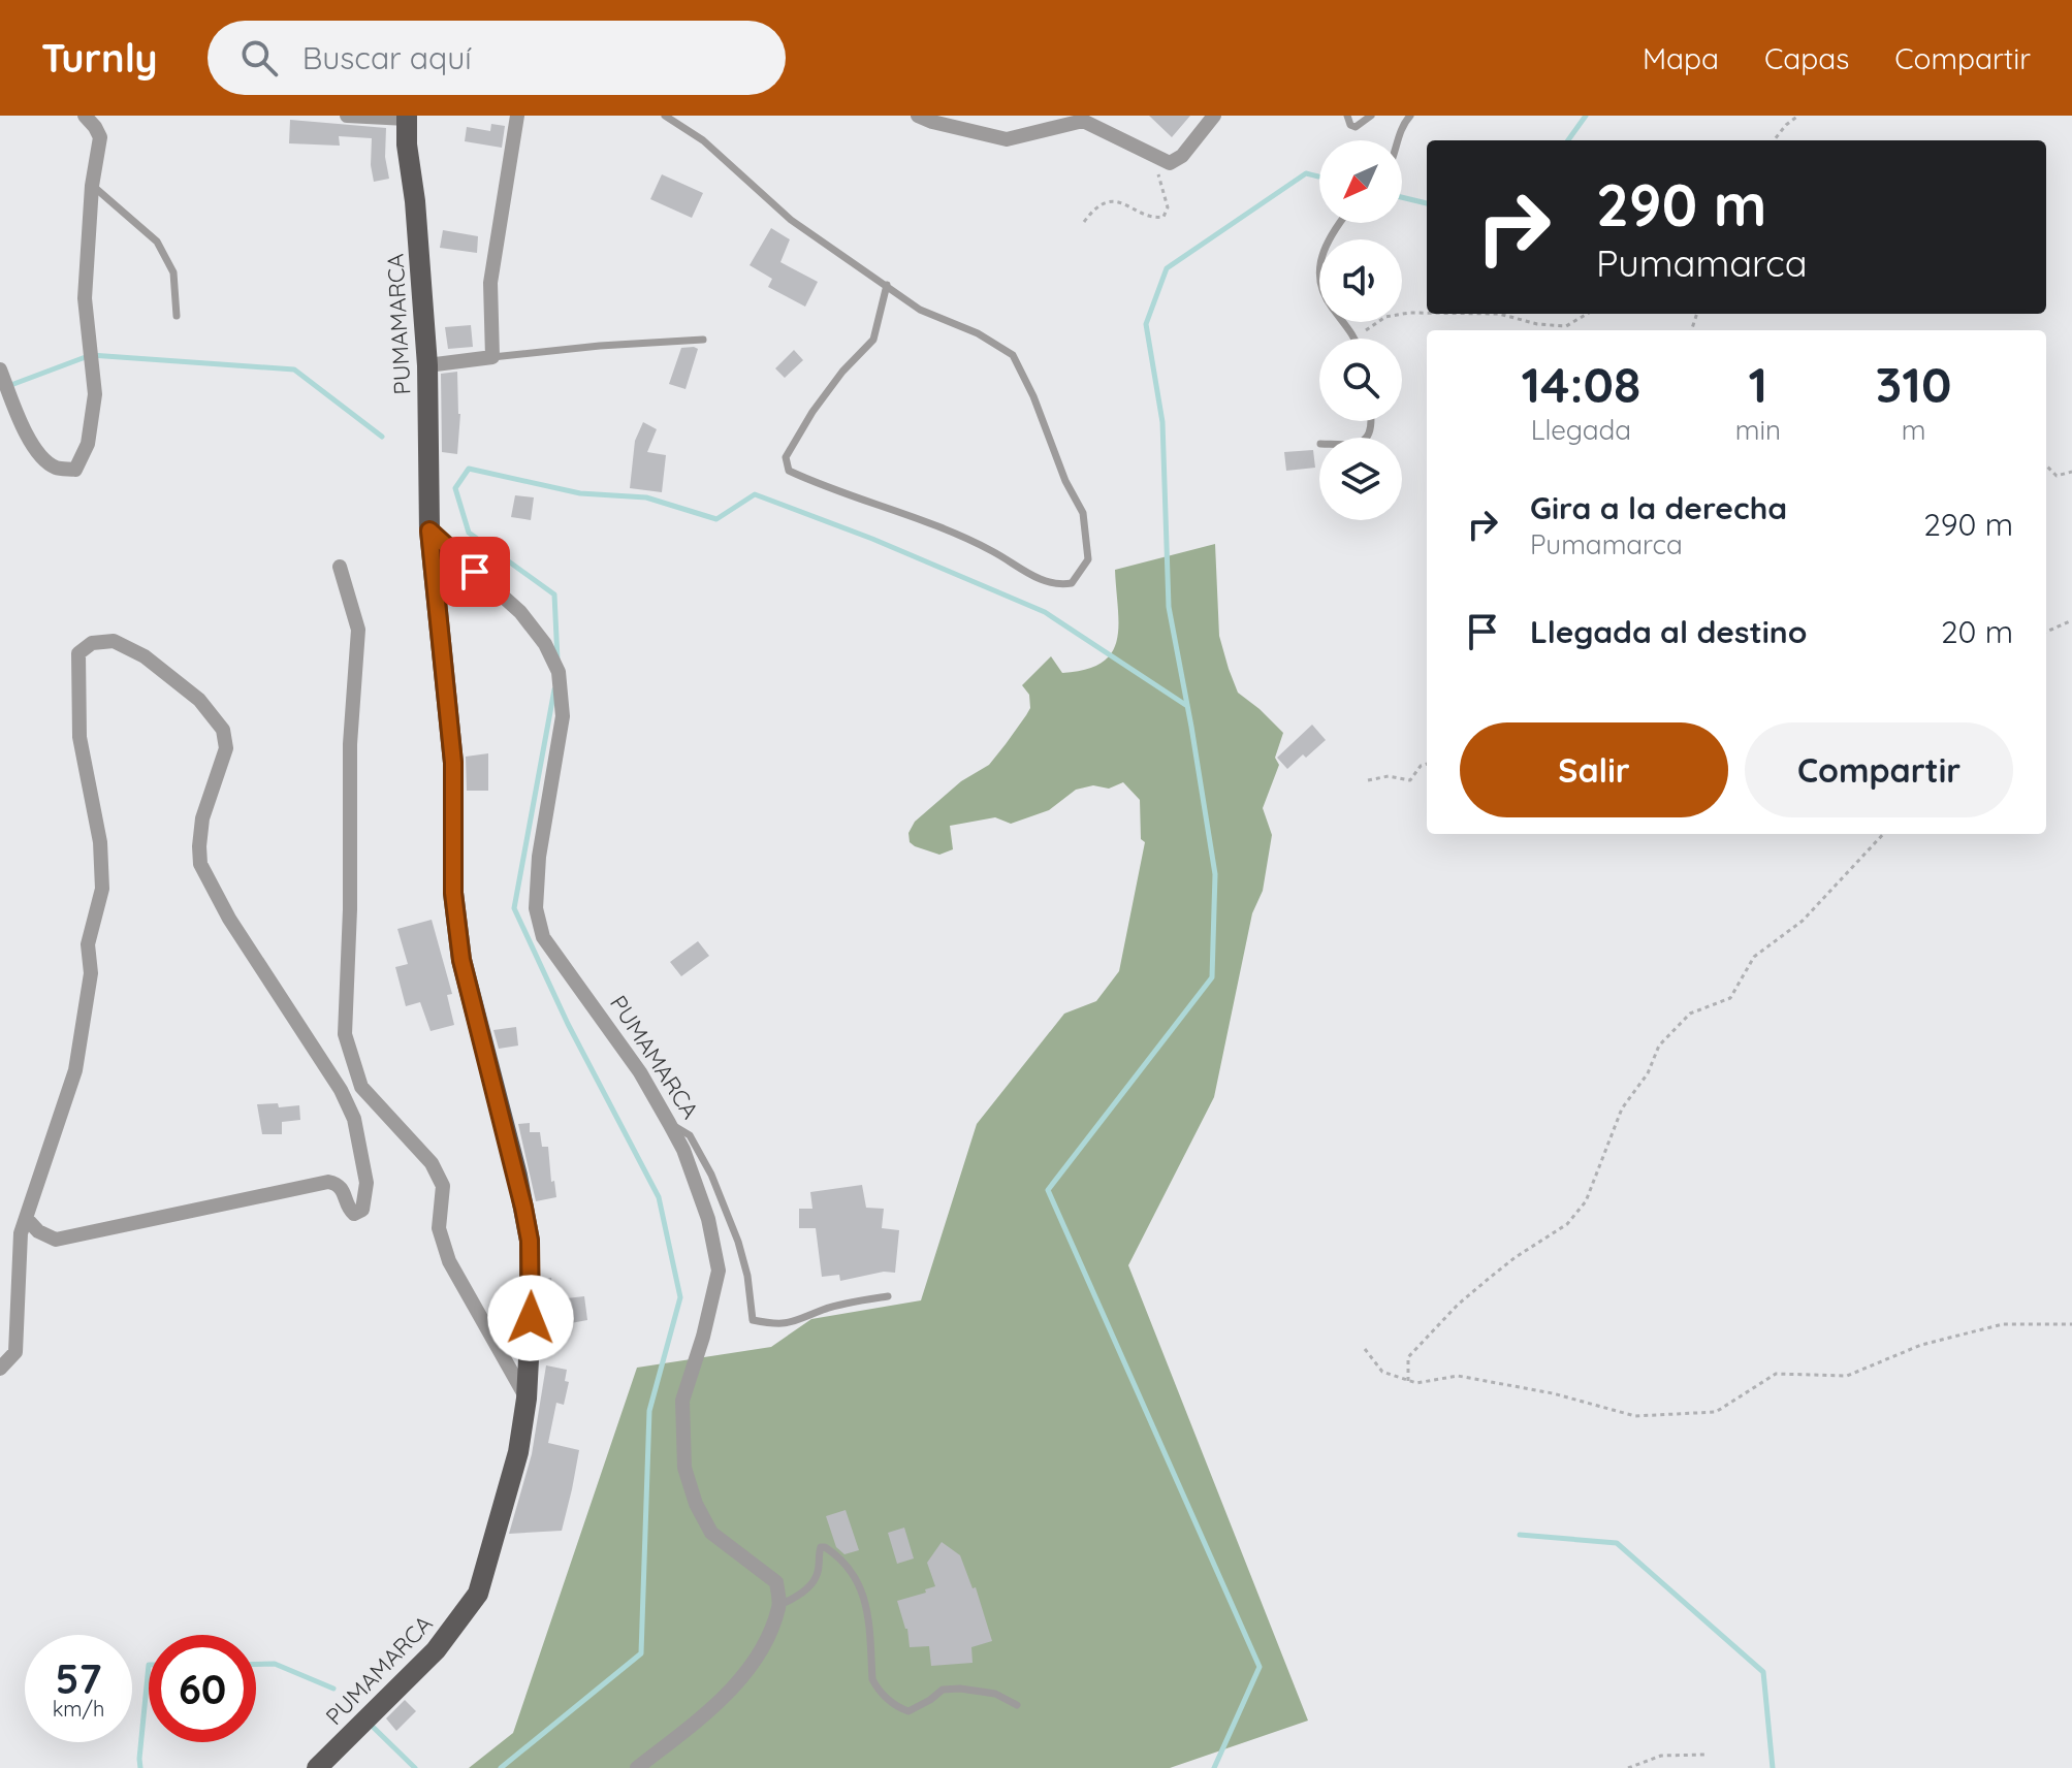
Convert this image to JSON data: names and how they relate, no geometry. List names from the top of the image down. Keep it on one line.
{"streets":{"main road":["PUMAMARCA"]},"north":"bottom left","page":{"header":"Turnly","search":"Buscar aquí","nav":["Mapa","Capas","Compartir"],"turn":["290 m","Pumamarca"],"eta":["14:08","Llegada","1","min","310","m"],"list":[{"name":"Gira a la derecha","note":"Pumamarca","value":"290 m"},{"name":"Llegada al destino","value":"20 m"}],"buttons":["Salir","Compartir"],"speed":"57 km/h","limit":"60"}}
